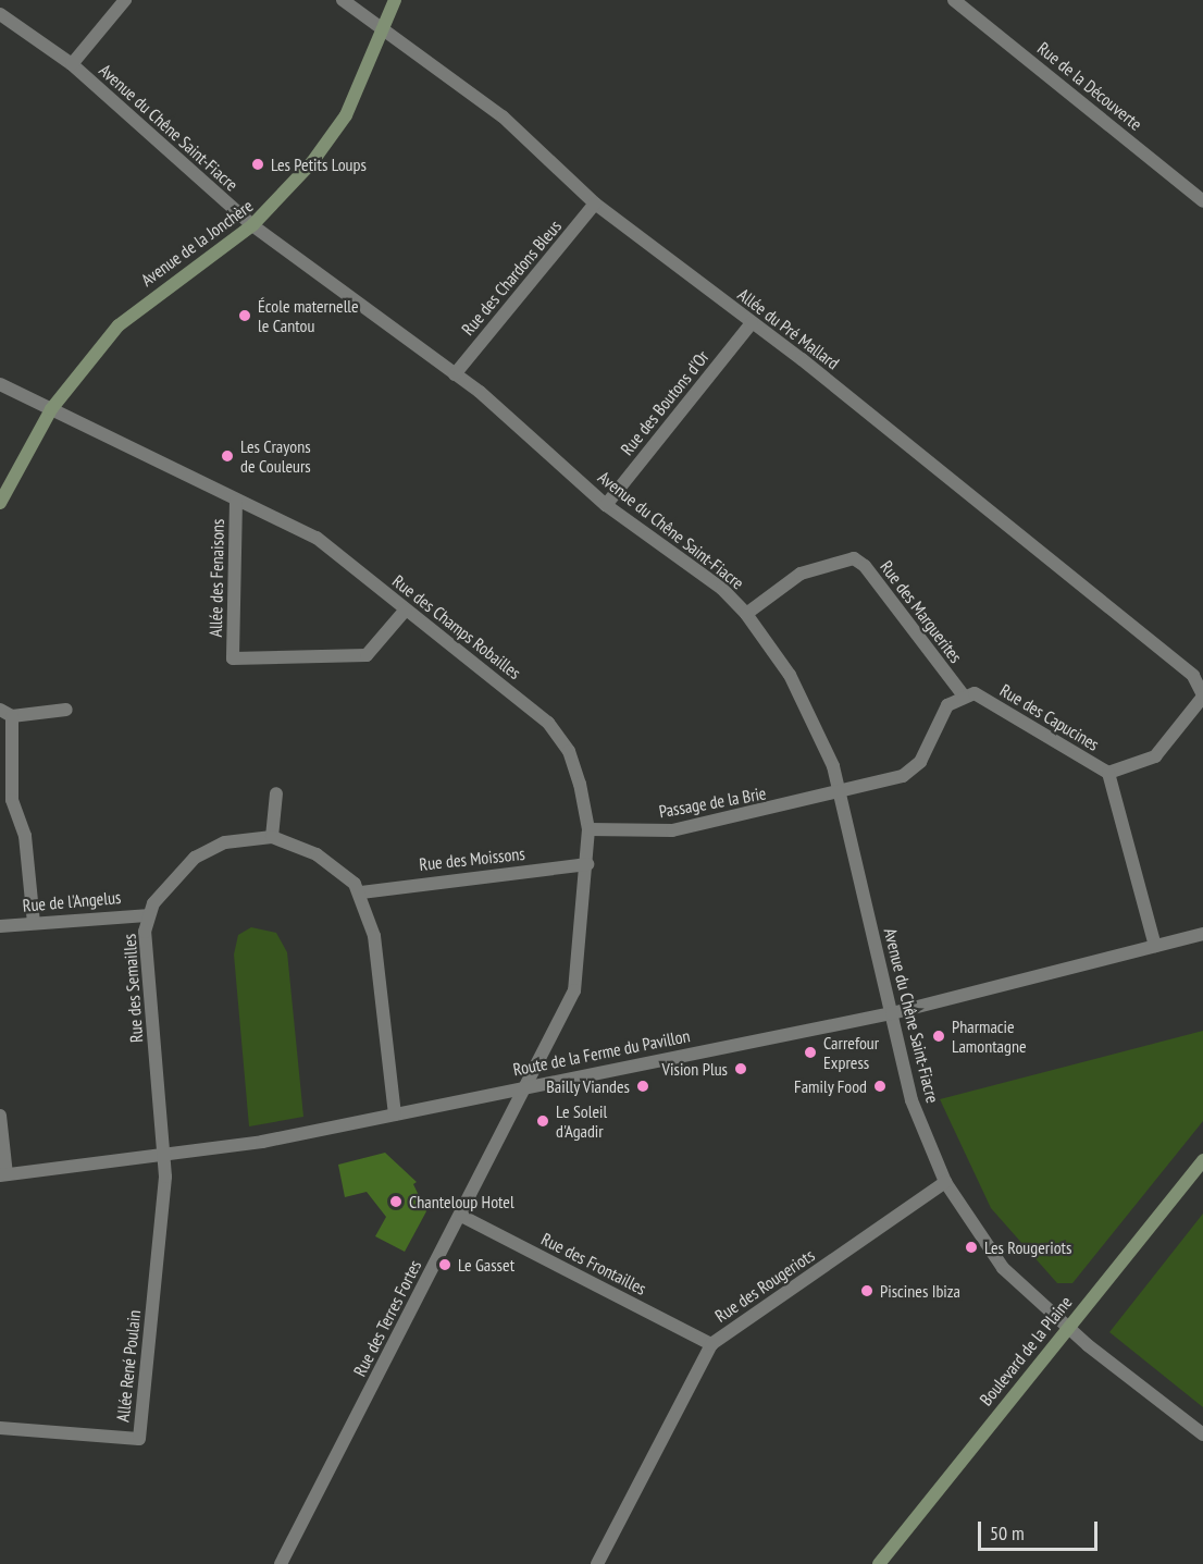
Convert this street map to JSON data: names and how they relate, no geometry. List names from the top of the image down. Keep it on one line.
{"streets":{"main road":["Avenue de la Jonchère","Boulevard de la Plaine"],"street":["Rue de la Découverte","Avenue du Chêne Saint-Fiacre","Rue des Chardons Bleus","Allée du Pré Mallard","Rue des Boutons d'Or","Allée des Fenaisons","Rue des Marguerites","Rue des Champs Robailles","Rue des Capucines","Passage de la Brie","Rue des Moissons","Rue de l'Angelus","Rue des Semailles","Route de la Ferme du Pavillon","Rue des Frontailles","Rue des Rougeriots","Rue des Terres Fortes","Allée René Poulain"]},"crossings":[["Avenue du Chêne Saint-Fiacre","Avenue de la Jonchère"],["Avenue du Chêne Saint-Fiacre","Rue des Chardons Bleus"],["Avenue du Chêne Saint-Fiacre","Rue des Boutons d'Or"],["Avenue du Chêne Saint-Fiacre","Rue des Marguerites"],["Avenue du Chêne Saint-Fiacre","Passage de la Brie"],["Avenue du Chêne Saint-Fiacre","Route de la Ferme du Pavillon"],["Avenue du Chêne Saint-Fiacre","Rue des Rougeriots"],["Avenue du Chêne Saint-Fiacre","Boulevard de la Plaine"],["Avenue de la Jonchère","Allée du Pré Mallard"],["Avenue de la Jonchère","Rue des Champs Robailles"],["Rue des Chardons Bleus","Allée du Pré Mallard"],["Allée du Pré Mallard","Rue des Boutons d'Or"],["Allée du Pré Mallard","Rue des Capucines"],["Allée des Fenaisons","Rue des Champs Robailles"],["Rue des Marguerites","Rue des Capucines"],["Rue des Champs Robailles","Passage de la Brie"],["Rue des Champs Robailles","Rue des Moissons"],["Rue des Champs Robailles","Route de la Ferme du Pavillon"],["Rue des Champs Robailles","Rue des Terres Fortes"],["Rue des Capucines","Route de la Ferme du Pavillon"],["Rue de l'Angelus","Rue des Semailles"],["Rue des Semailles","Route de la Ferme du Pavillon"],["Rue des Semailles","Allée René Poulain"],["Route de la Ferme du Pavillon","Rue des Terres Fortes"],["Route de la Ferme du Pavillon","Allée René Poulain"],["Rue des Frontailles","Rue des Rougeriots"],["Rue des Frontailles","Rue des Terres Fortes"]],"places":["Les Petits Loups","École maternelle le Cantou","Les Crayons de Couleurs","Pharmacie Lamontagne","Carrefour Express","Vision Plus","Bailly Viandes","Family Food","Le Soleil d'Agadir","Chanteloup Hotel","Les Rougeriots","Le Gasset","Piscines Ibiza"],"scale_bar":"50 m"}
